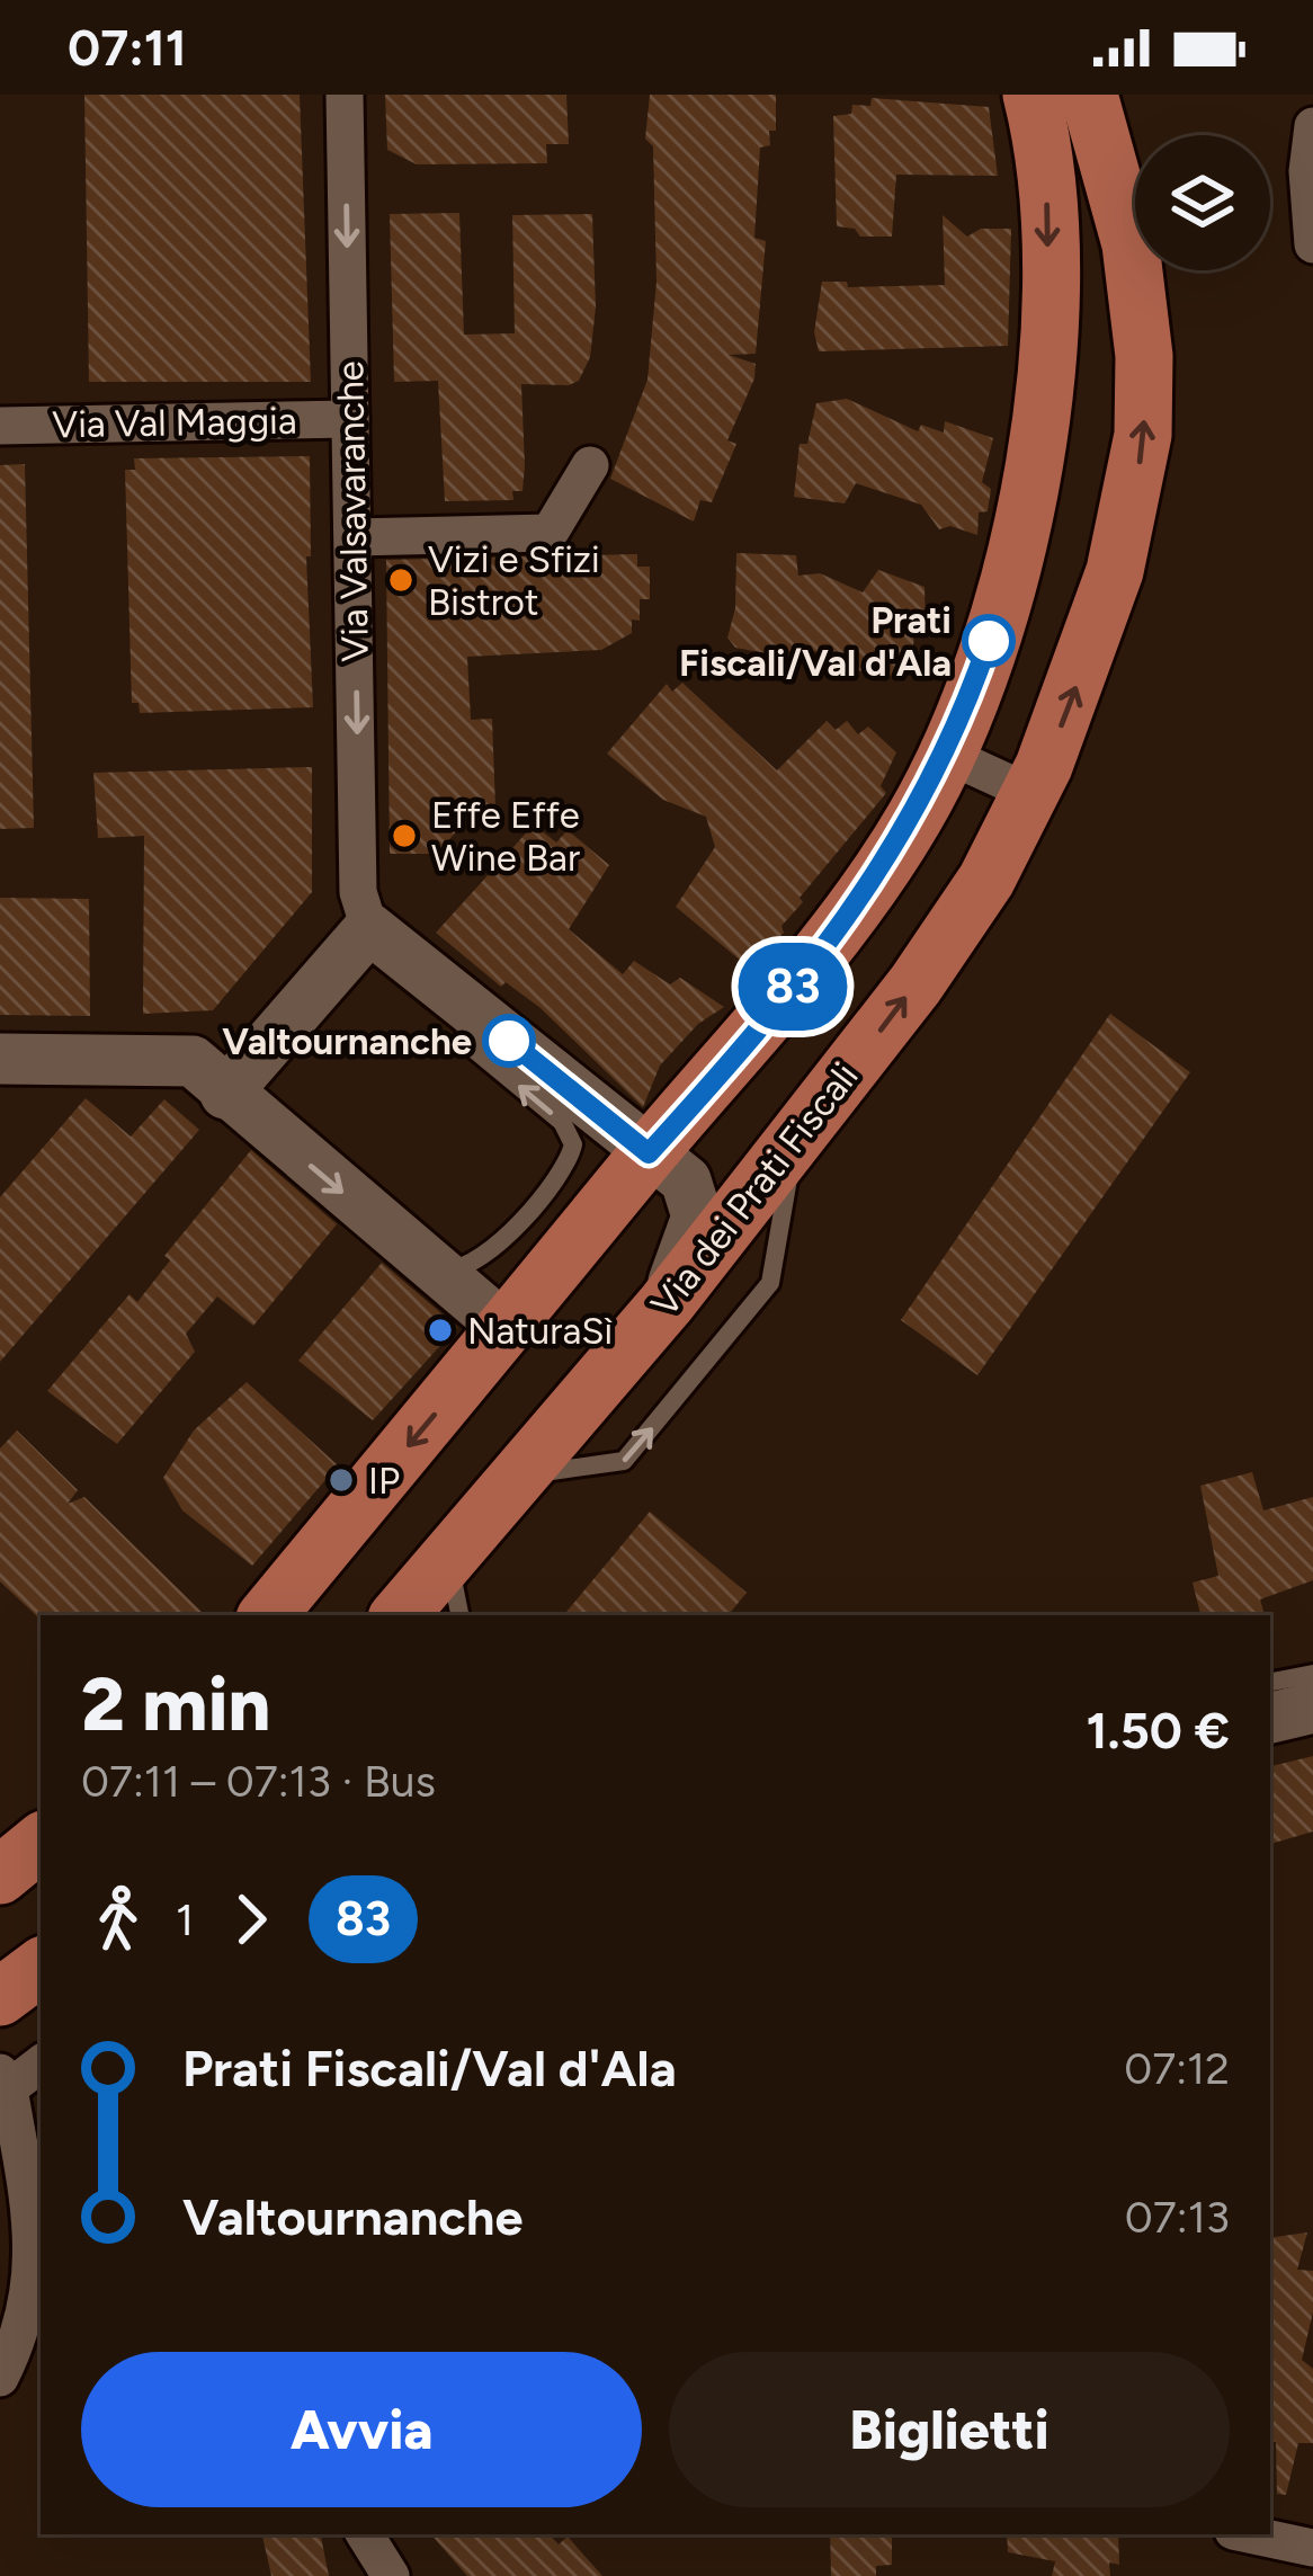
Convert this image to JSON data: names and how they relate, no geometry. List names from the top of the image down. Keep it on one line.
{"streets":{"main road":["Via dei Prati Fiscali"],"street":["Via Val Maggia","Via Valsavaranche"]},"crossings":[["Via Val Maggia","Via Valsavaranche"]],"one_way":["Via Valsavaranche"],"places":["Vizi e Sfizi Bistrot","Prati Fiscali/Val d'Ala","Effe Effe Wine Bar","Valtournanche","NaturaSì","IP"],"lines":["bus line 83"],"page":{"status":"07:11","on_map":"83","heading":["2 min","07:11 – 07:13 · Bus","1.50 €"],"legs":["1","83"],"list":[{"name":"Prati Fiscali/Val d'Ala","value":"07:12"},{"name":"Valtournanche","value":"07:13"}],"buttons":["Avvia","Biglietti"]}}
